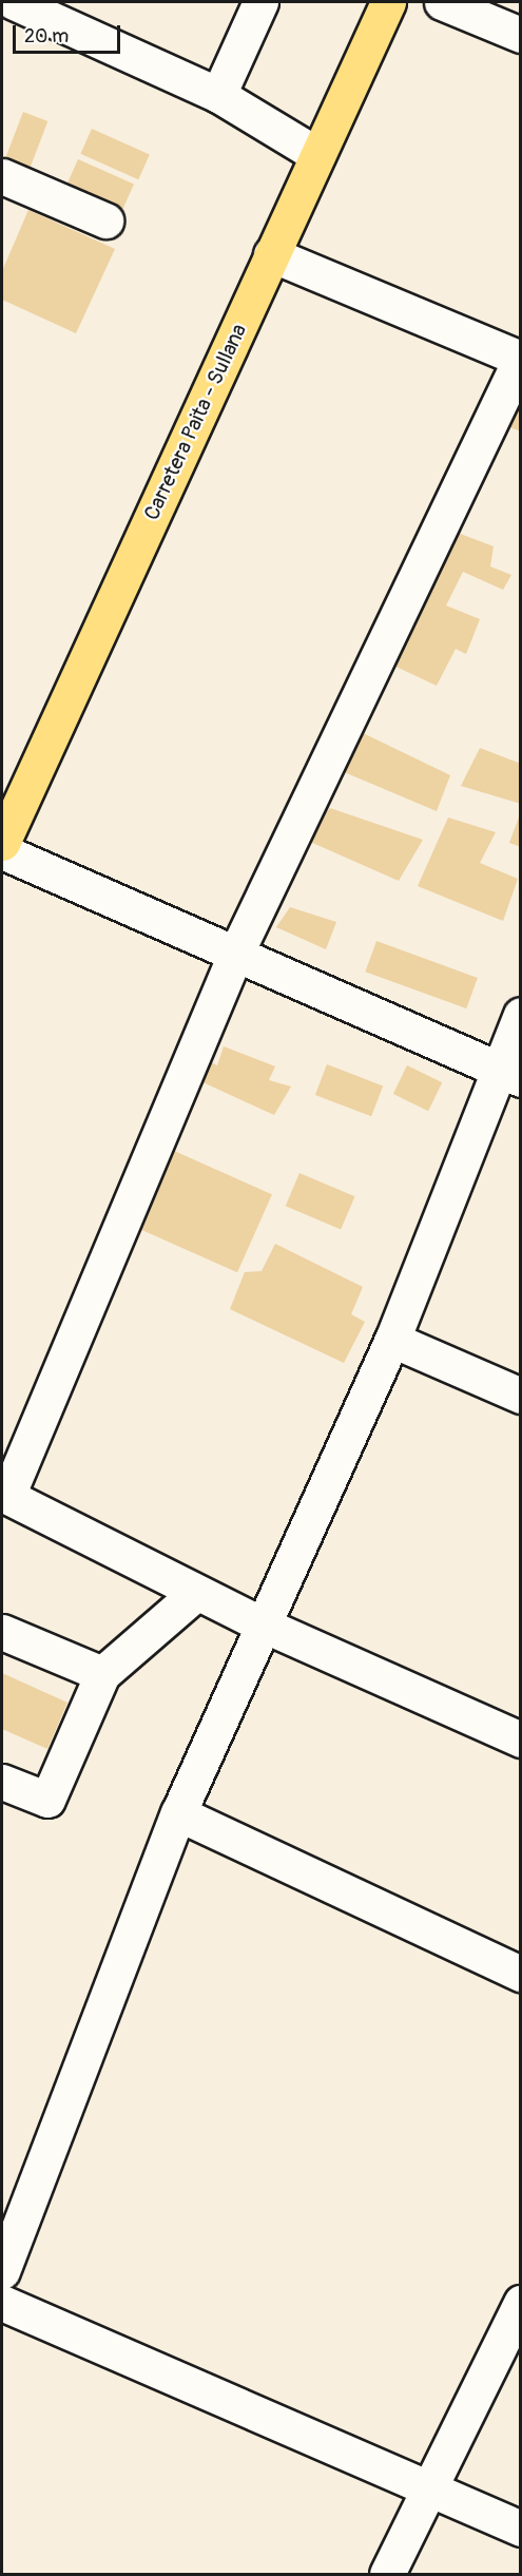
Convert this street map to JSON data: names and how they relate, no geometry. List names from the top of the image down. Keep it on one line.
{"streets":{"main road":["Carretera Paita - Sullana"]},"scale_bar":"20 m"}
